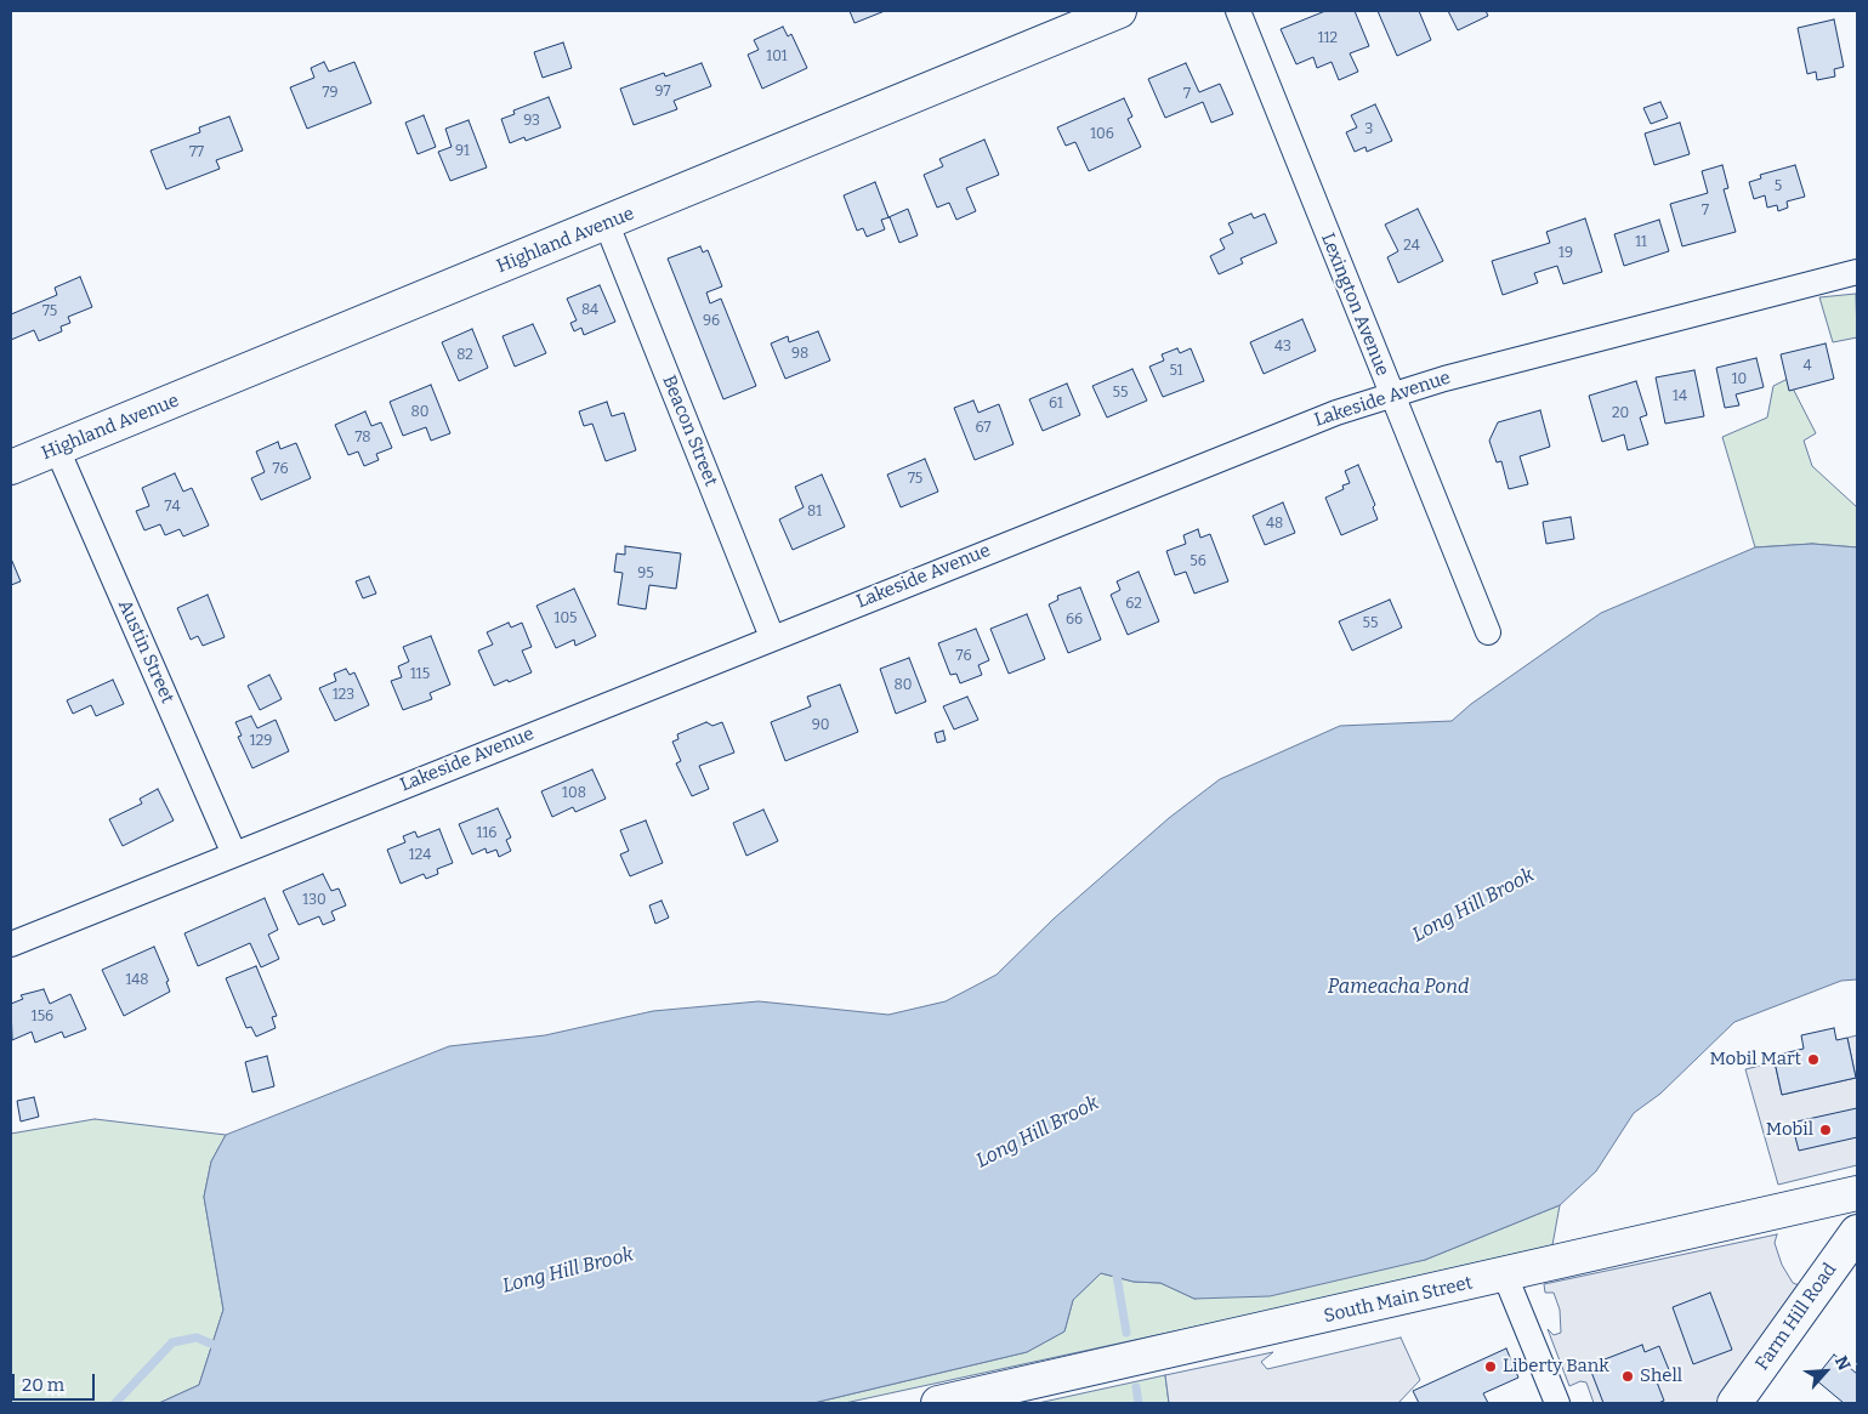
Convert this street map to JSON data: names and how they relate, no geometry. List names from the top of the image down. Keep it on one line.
{"streets":{"street":["Highland Avenue","Lexington Avenue","Lakeside Avenue","Beacon Street","Austin Street","South Main Street","Farm Hill Road"]},"crossings":[["Highland Avenue","Beacon Street"],["Highland Avenue","Austin Street"],["Lexington Avenue","Lakeside Avenue"],["Lakeside Avenue","Beacon Street"],["Lakeside Avenue","Austin Street"]],"water":["Long Hill Brook","Pameacha Pond"],"places":["Mobil Mart","Mobil","Liberty Bank","Shell"],"house_numbers":["112","101","97","79","7","93","3","106","91","77","5","7","11","24","19","84","75","96","43","98","82","4","51","10","55","14","61","80","20","67","78","76","75","74","81","48","56","95","62","105","66","55","76","115","80","123","90","129","108","116","124","130","148","156"],"scale_bar":"20 m","north":"top right"}
